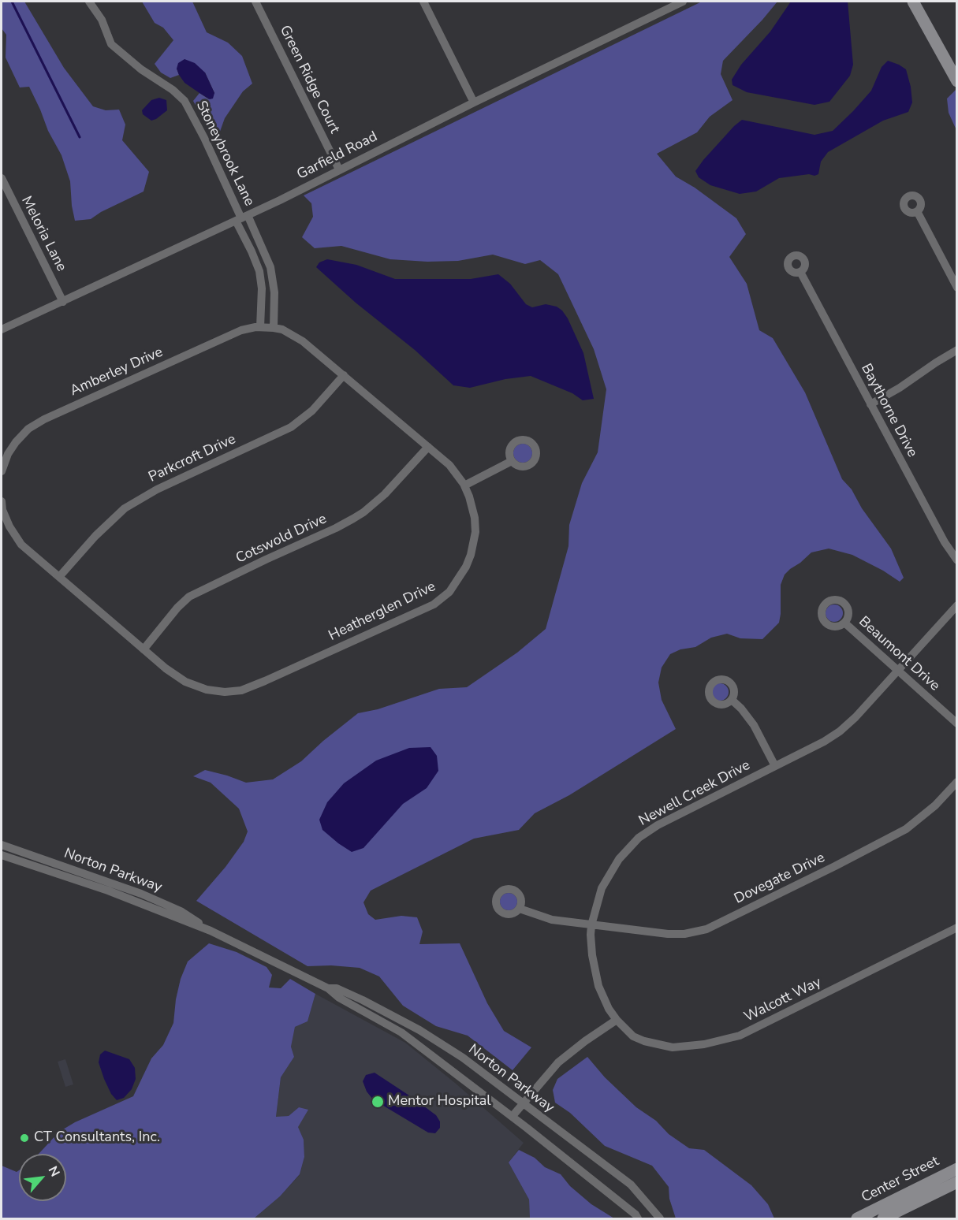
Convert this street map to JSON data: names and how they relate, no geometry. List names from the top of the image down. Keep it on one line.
{"streets":{"main road":["Center Street"],"street":["Green Ridge Court","Stoneybrook Lane","Garfield Road","Meloria Lane","Amberley Drive","Baythorne Drive","Parkcroft Drive","Cotswold Drive","Heatherglen Drive","Beaumont Drive","Newell Creek Drive","Norton Parkway","Dovegate Drive","Walcott Way"]},"crossings":[["Green Ridge Court","Garfield Road"],["Stoneybrook Lane","Garfield Road"],["Garfield Road","Meloria Lane"],["Amberley Drive","Heatherglen Drive"],["Parkcroft Drive","Heatherglen Drive"],["Cotswold Drive","Heatherglen Drive"],["Beaumont Drive","Newell Creek Drive"],["Newell Creek Drive","Dovegate Drive"],["Newell Creek Drive","Walcott Way"]],"places":["Mentor Hospital","CT Consultants, Inc."],"north":"top right"}
